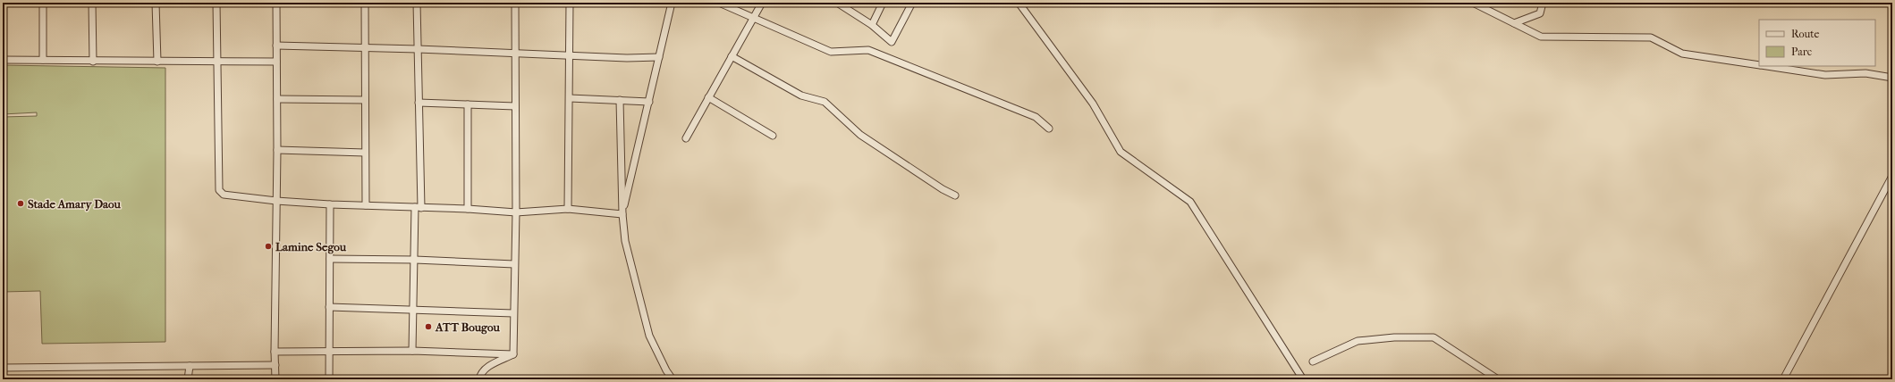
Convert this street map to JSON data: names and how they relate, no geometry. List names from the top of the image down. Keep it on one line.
{"places":["Stade Amary Daou","Lamine Segou","ATT Bougou"],"legend":["Route","Parc"]}
